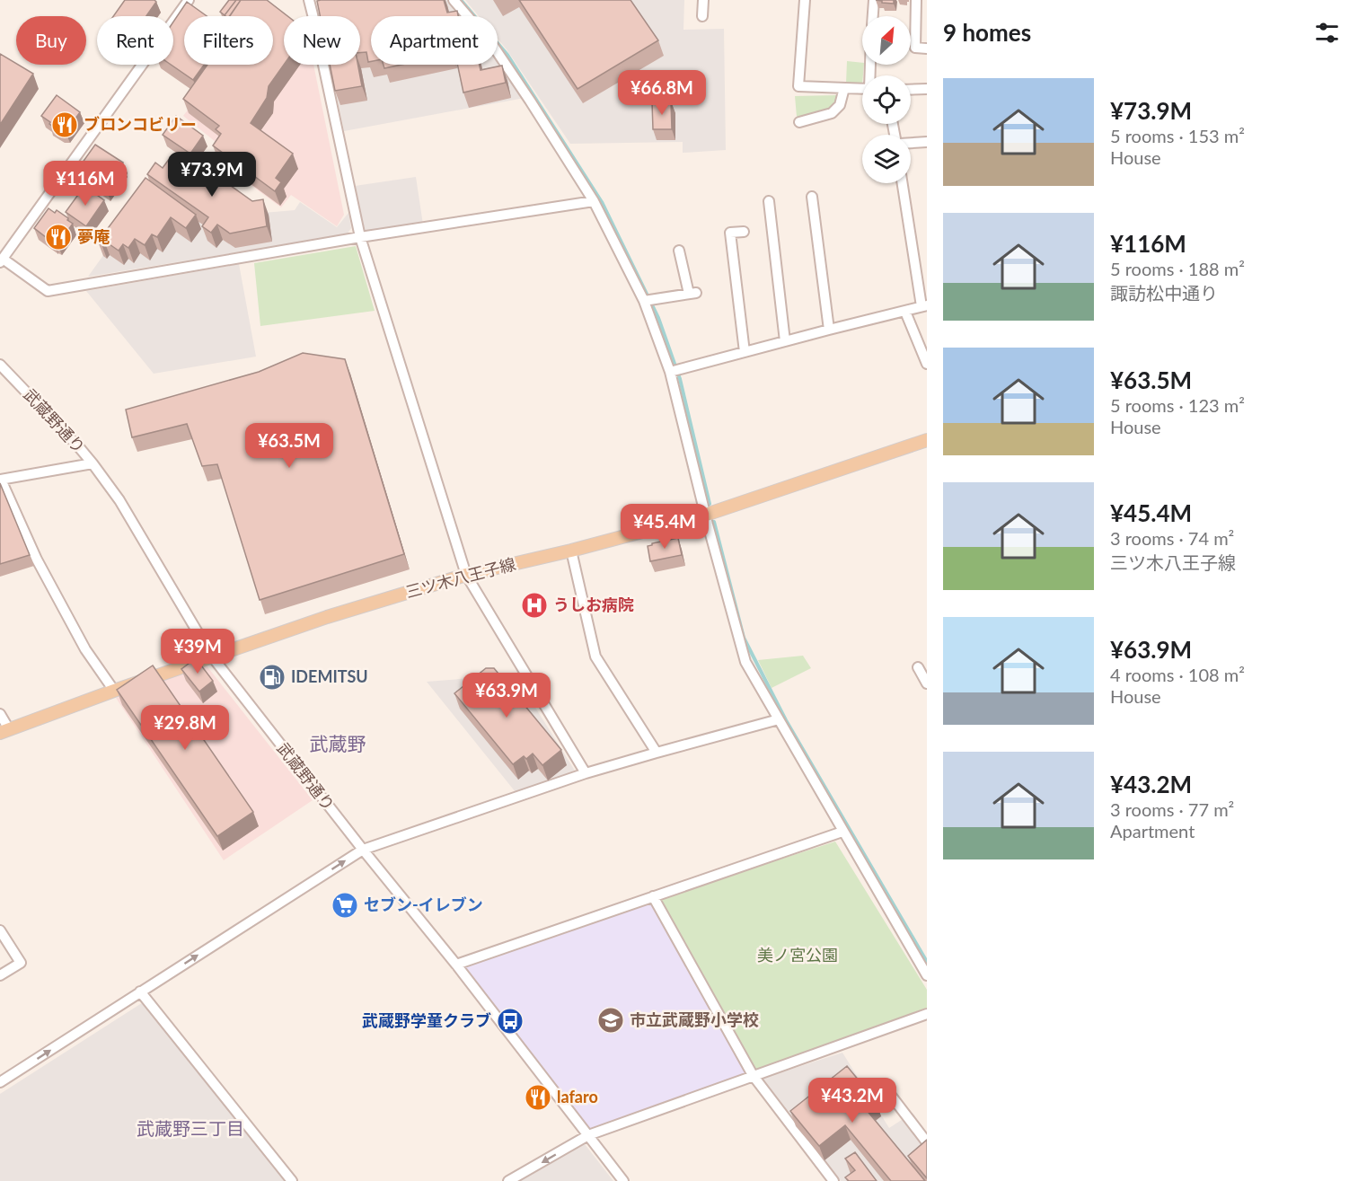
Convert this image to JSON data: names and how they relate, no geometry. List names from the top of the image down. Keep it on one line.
{"streets":{"main road":["三ツ木八王子線"],"street":["武蔵野通り"]},"crossings":[["武蔵野通り","三ツ木八王子線"]],"districts":["武蔵野","武蔵野三丁目"],"parks":["美ノ宮公園"],"places":{"restaurant":["ブロンコビリー","夢庵","lafaro"],"hospital":["うしお病院"],"fuel station":["IDEMITSU"],"supermarket":["セブン-イレブン"],"school or university":["市立武蔵野小学校"],"bus stop":["武蔵野学童クラブ"]},"north":"top right","page":{"heading":"9 homes","chip":["Buy","Rent","Filters","New","Apartment"],"list":[{"name":"¥73.9M","note":"5 rooms · 153 m² · House"},{"name":"¥116M","note":"5 rooms · 188 m² · 諏訪松中通り"},{"name":"¥63.5M","note":"5 rooms · 123 m² · House"},{"name":"¥45.4M","note":"3 rooms · 74 m² · 三ツ木八王子線"},{"name":"¥63.9M","note":"4 rooms · 108 m² · House"},{"name":"¥43.2M","note":"3 rooms · 77 m² · Apartment"}],"price":["¥66.8M","¥73.9M","¥116M","¥63.5M","¥45.4M","¥39M","¥63.9M","¥29.8M","¥43.2M"]}}
